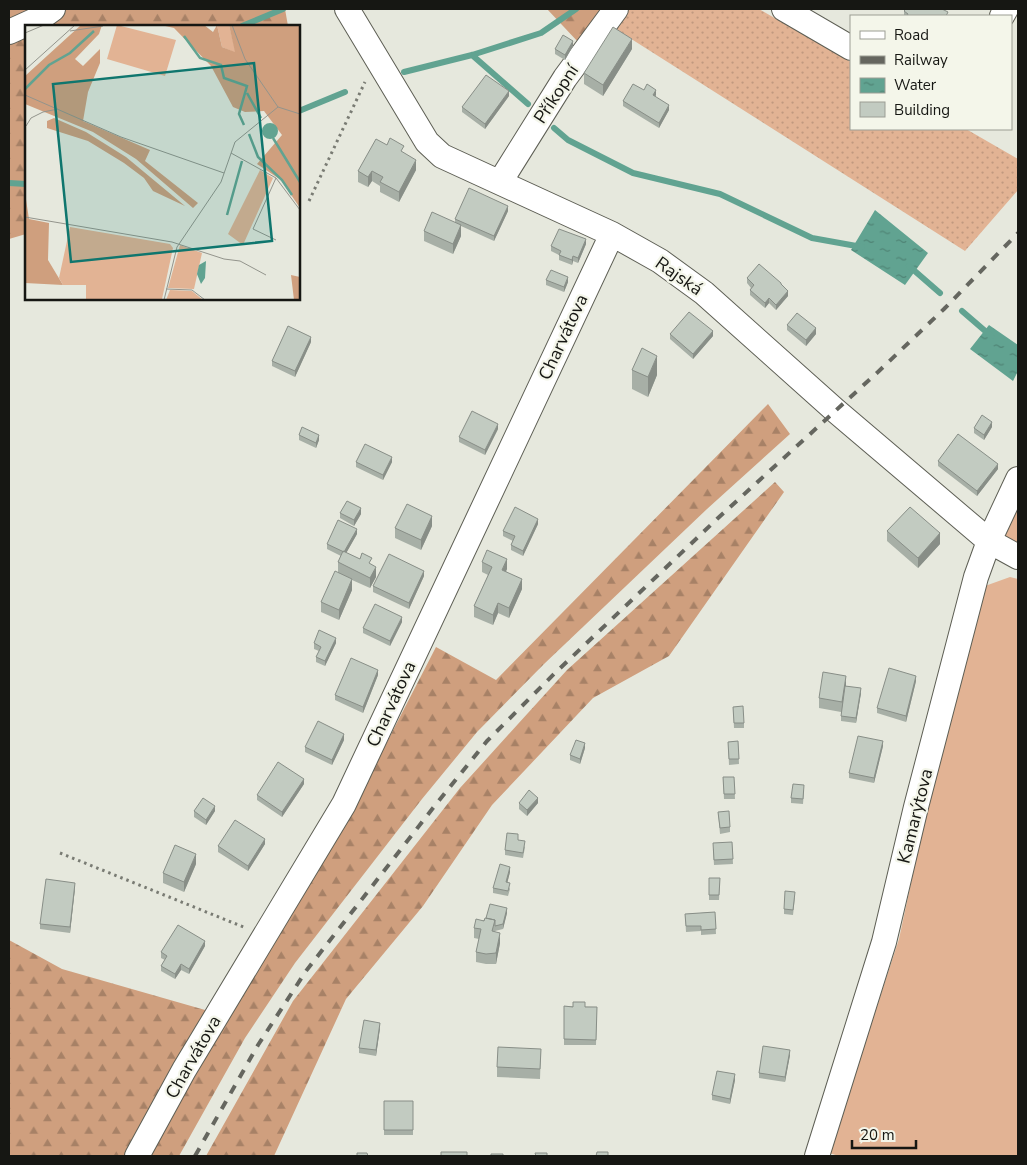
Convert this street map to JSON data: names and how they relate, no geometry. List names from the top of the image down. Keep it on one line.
{"streets":{"street":["Příkopní","Rajská","Charvátova","Kamarýtova"]},"crossings":[["Příkopní","Rajská"],["Rajská","Charvátova"],["Rajská","Kamarýtova"]],"legend":["Road","Railway","Water","Building"],"scale_bar":"20 m"}
